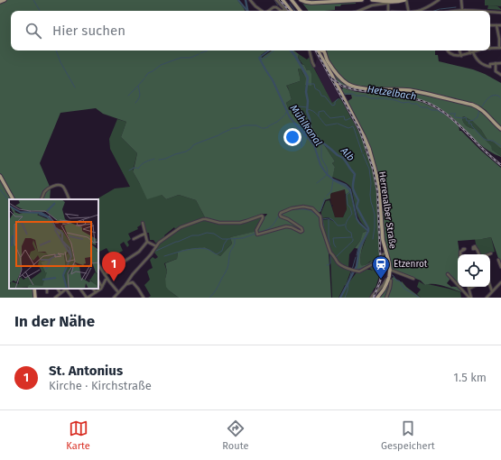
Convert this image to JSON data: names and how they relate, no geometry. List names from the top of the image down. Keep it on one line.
{"streets":{"main road":["Herrenalber Straße"]},"water":["Hetzelbach","Mühlkanal","Alb"],"places":{"station":["Etzenrot"]},"page":{"search":"Hier suchen","pins":"1","heading":"In der Nähe","list":[{"mark":"1","name":"St. Antonius","note":"Kirche · Kirchstraße","value":"1.5 km"}],"nav":["Karte","Route","Gespeichert"]}}
